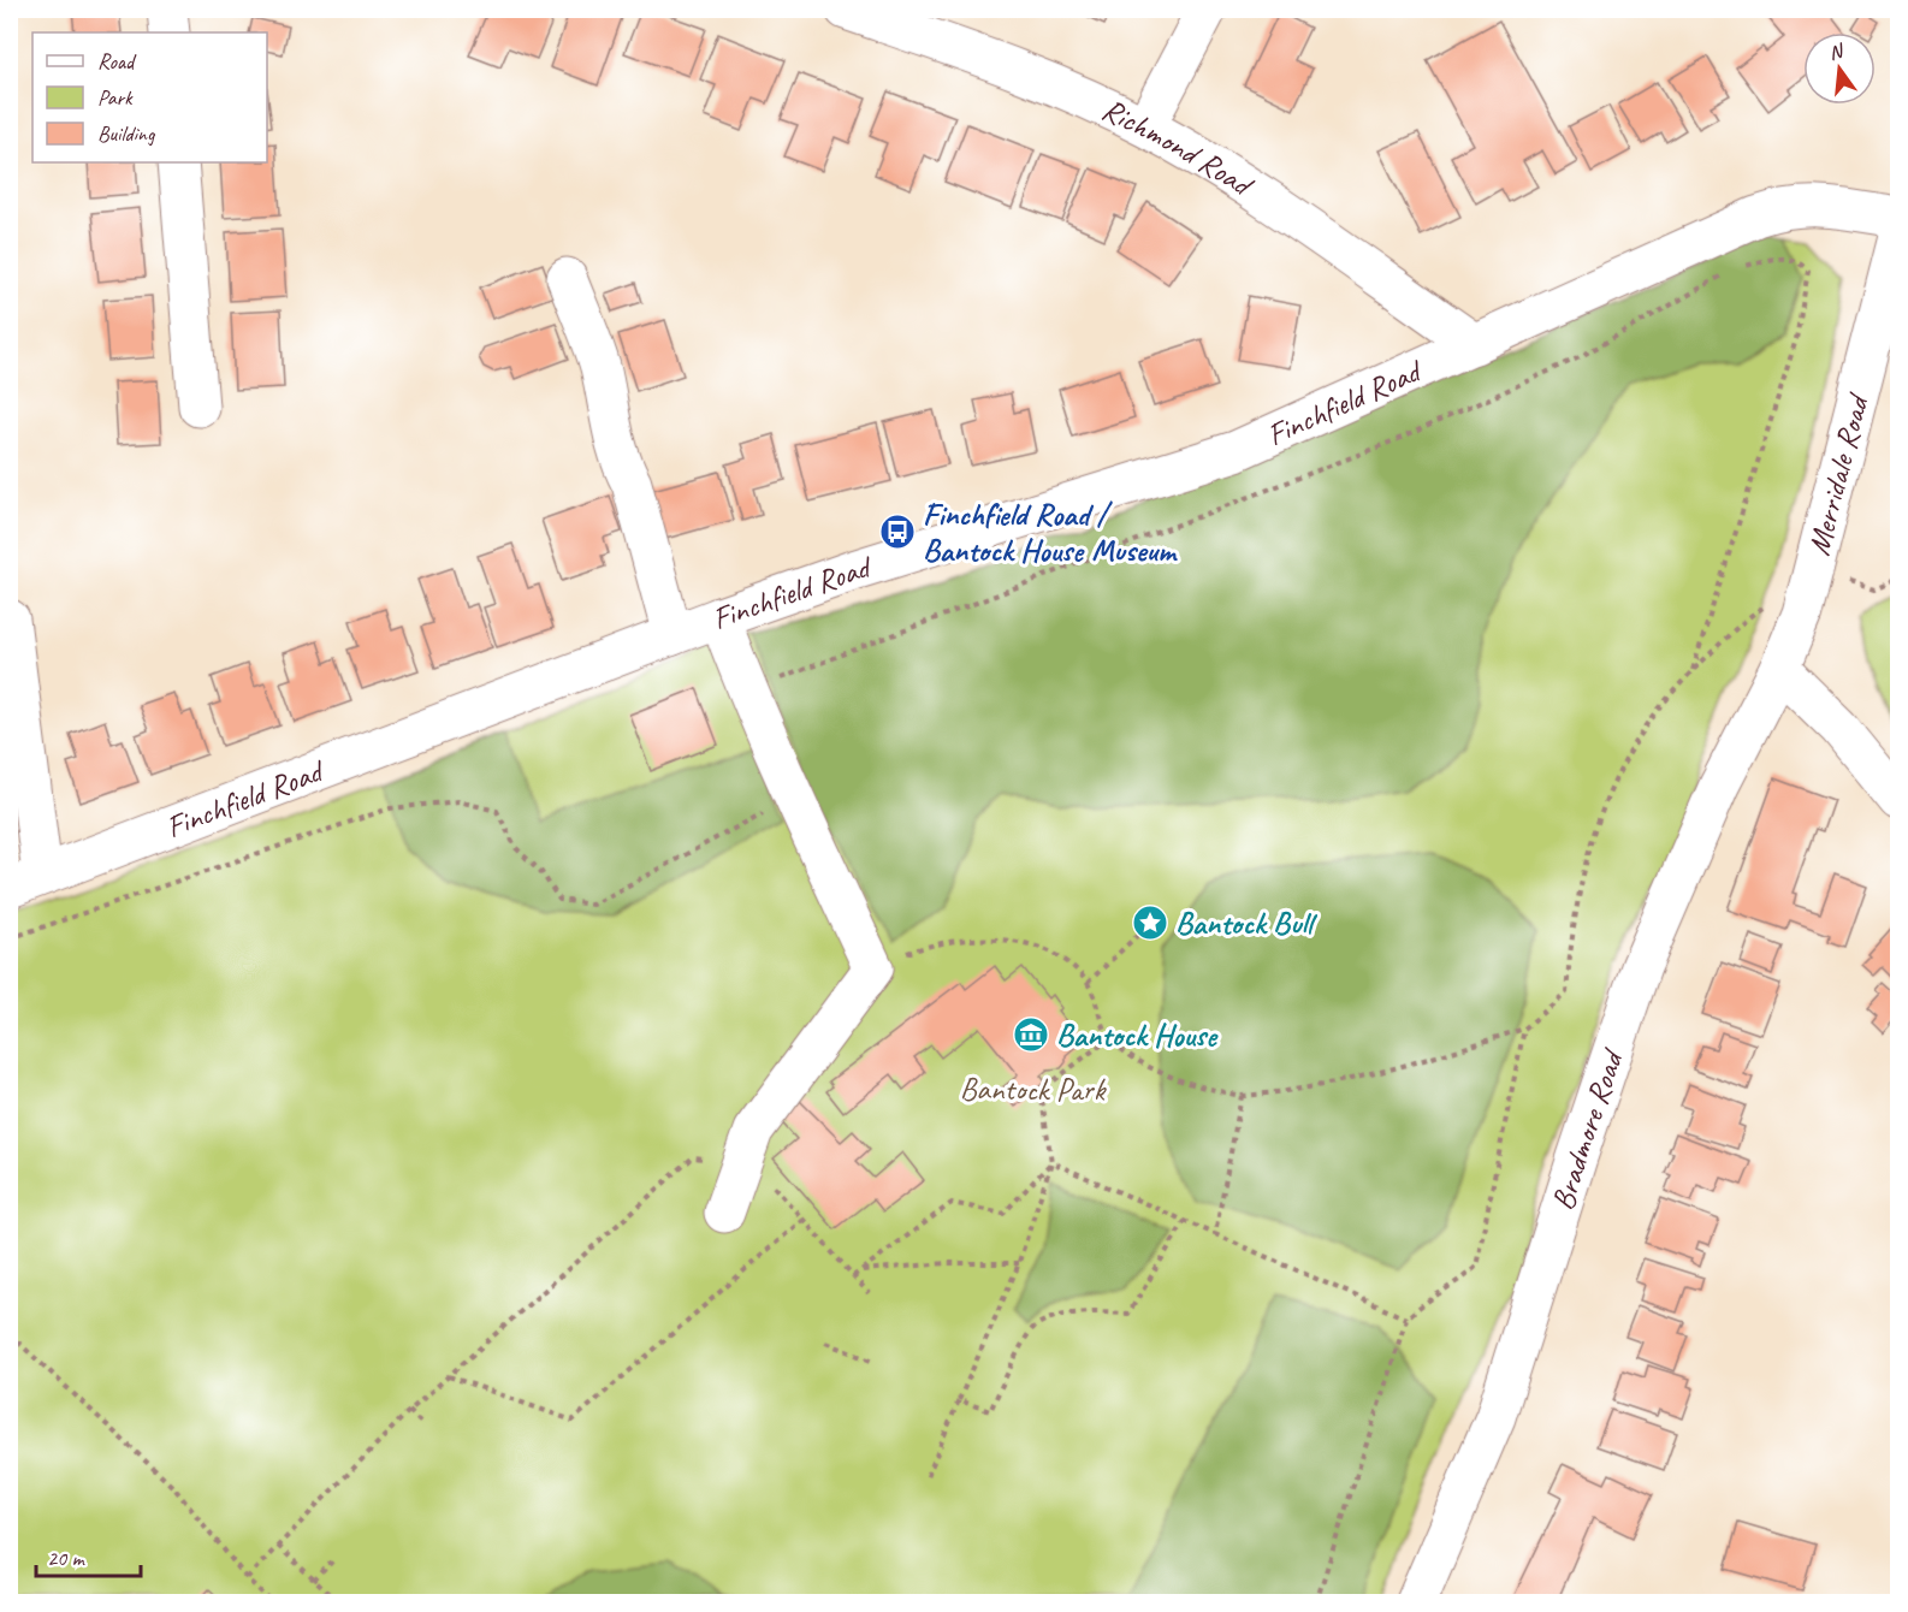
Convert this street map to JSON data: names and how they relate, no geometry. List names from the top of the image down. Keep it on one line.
{"streets":{"street":["Richmond Road","Finchfield Road","Merridale Road","Bradmore Road"]},"crossings":[["Richmond Road","Finchfield Road"],["Merridale Road","Bradmore Road"]],"parks":["Bantock Park"],"places":{"bus stop":["Finchfield Road / Bantock House Museum"],"place":["Bantock Bull"],"museum":["Bantock House"]},"legend":["Road","Park","Building"],"scale_bar":"20 m","north":"top"}
